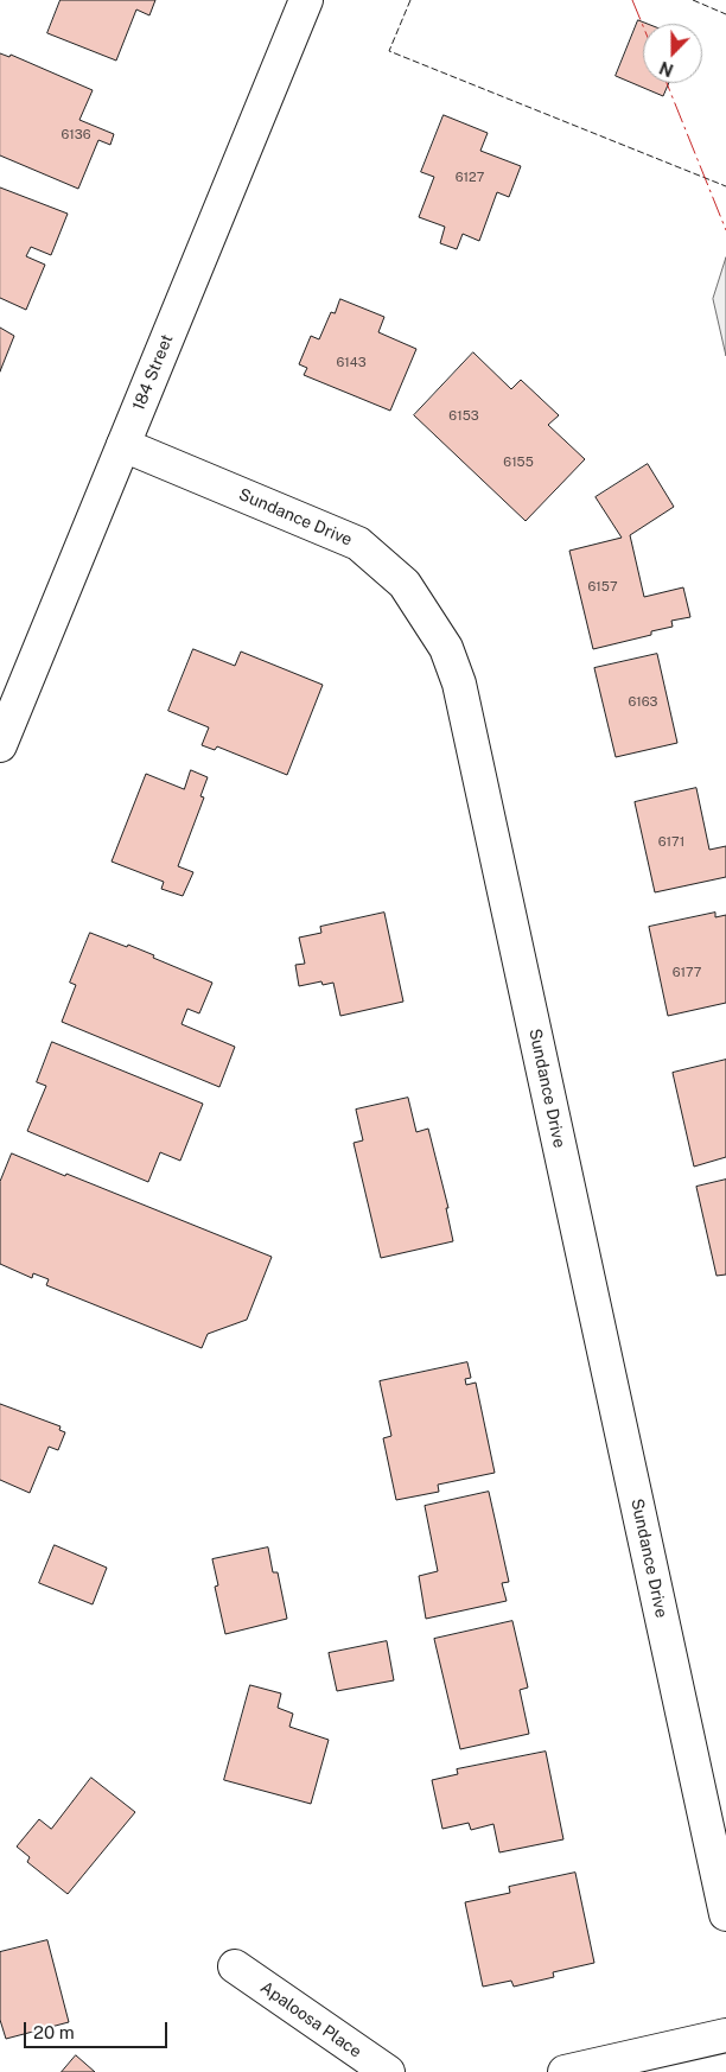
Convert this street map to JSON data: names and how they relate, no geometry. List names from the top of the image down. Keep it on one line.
{"streets":{"street":["184 Street","Sundance Drive","Apaloosa Place"]},"crossings":[["184 Street","Sundance Drive"]],"house_numbers":["6136","6127","6143","6153","6155","6157","6163","6171","6177"],"scale_bar":"20 m","north":"bottom"}
